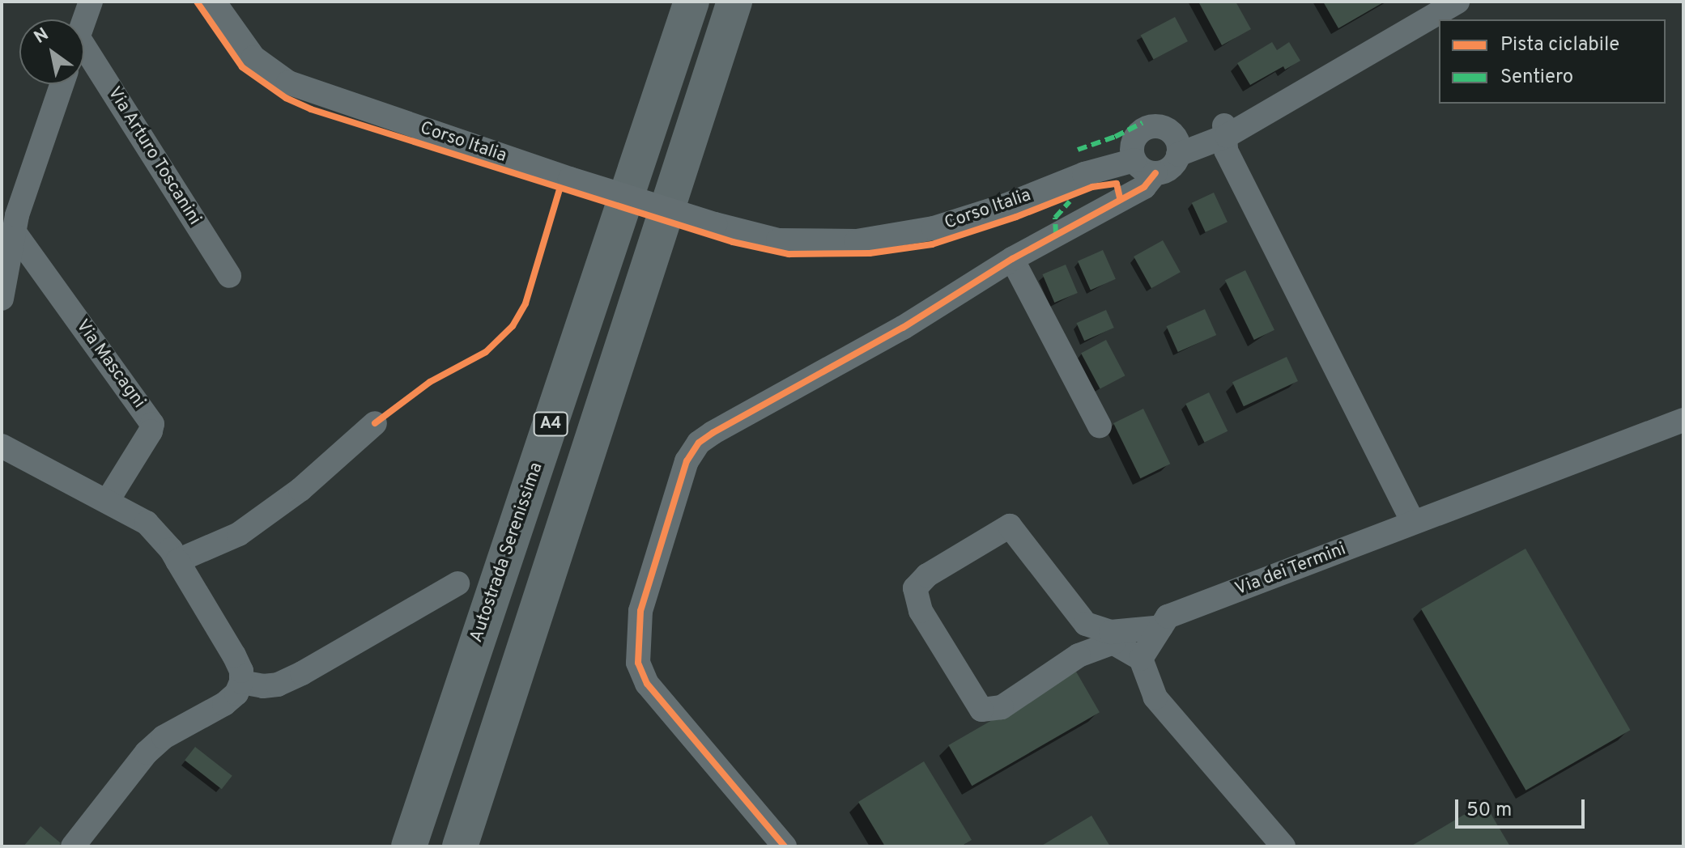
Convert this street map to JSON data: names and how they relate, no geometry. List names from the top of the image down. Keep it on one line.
{"streets":{"highway":["A4","Autostrada Serenissima"],"street":["Corso Italia","Via Arturo Toscanini","Via Mascagni","Via dei Termini"]},"legend":["Pista ciclabile","Sentiero"],"scale_bar":"50 m","north":"top left"}
